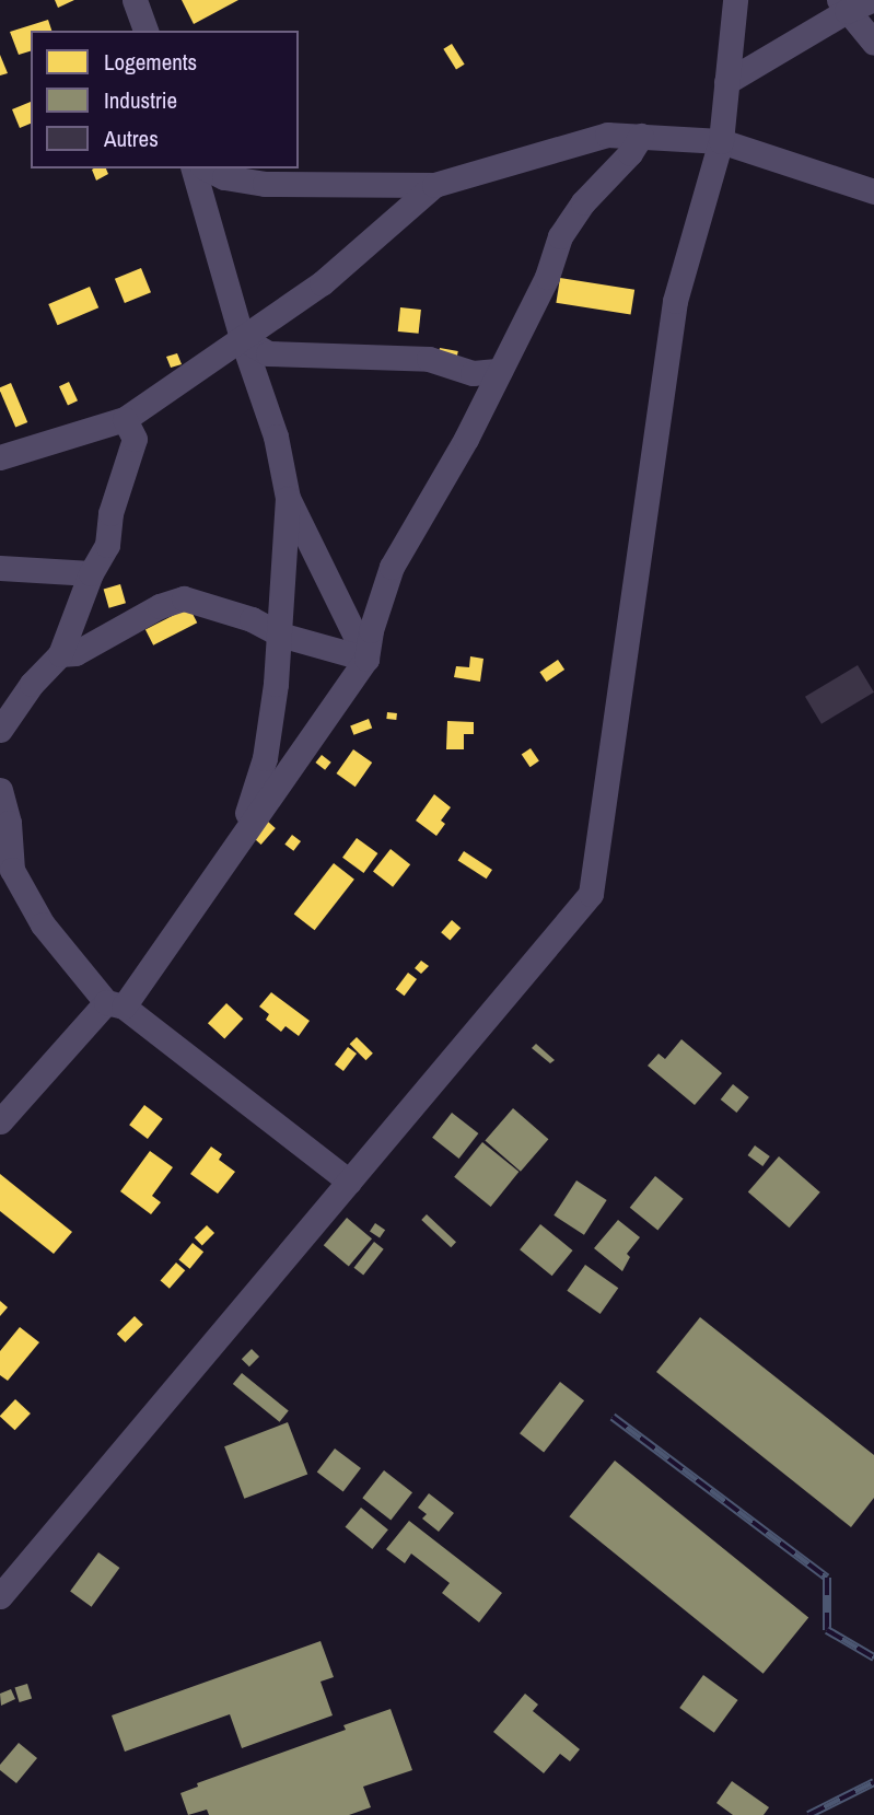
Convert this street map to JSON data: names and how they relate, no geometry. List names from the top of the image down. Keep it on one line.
{"legend":["Logements","Industrie","Autres"]}
